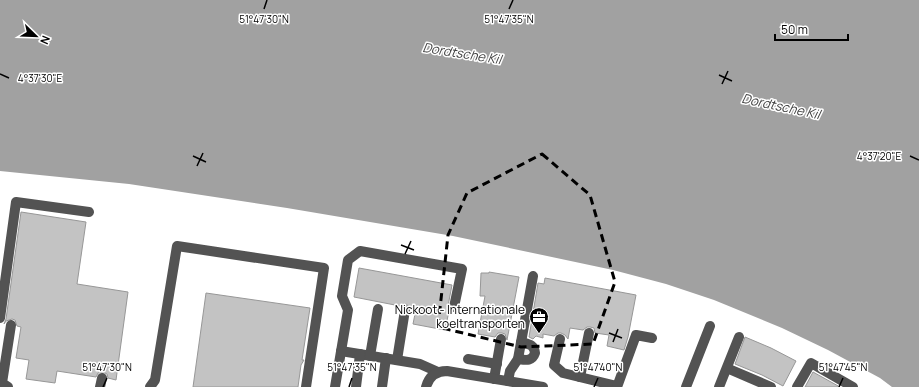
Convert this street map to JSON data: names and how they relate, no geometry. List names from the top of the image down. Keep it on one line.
{"water":["Dordtsche Kil"],"places":{"office":["Nickoot - Internationale koeltransporten"]},"scale_bar":"50 m","north":"bottom right","coordinates":["51°47'30\"N","51°47'35\"N","4°37'30\"E","4°37'20\"E","51°47'40\"N","51°47'45\"N"]}
